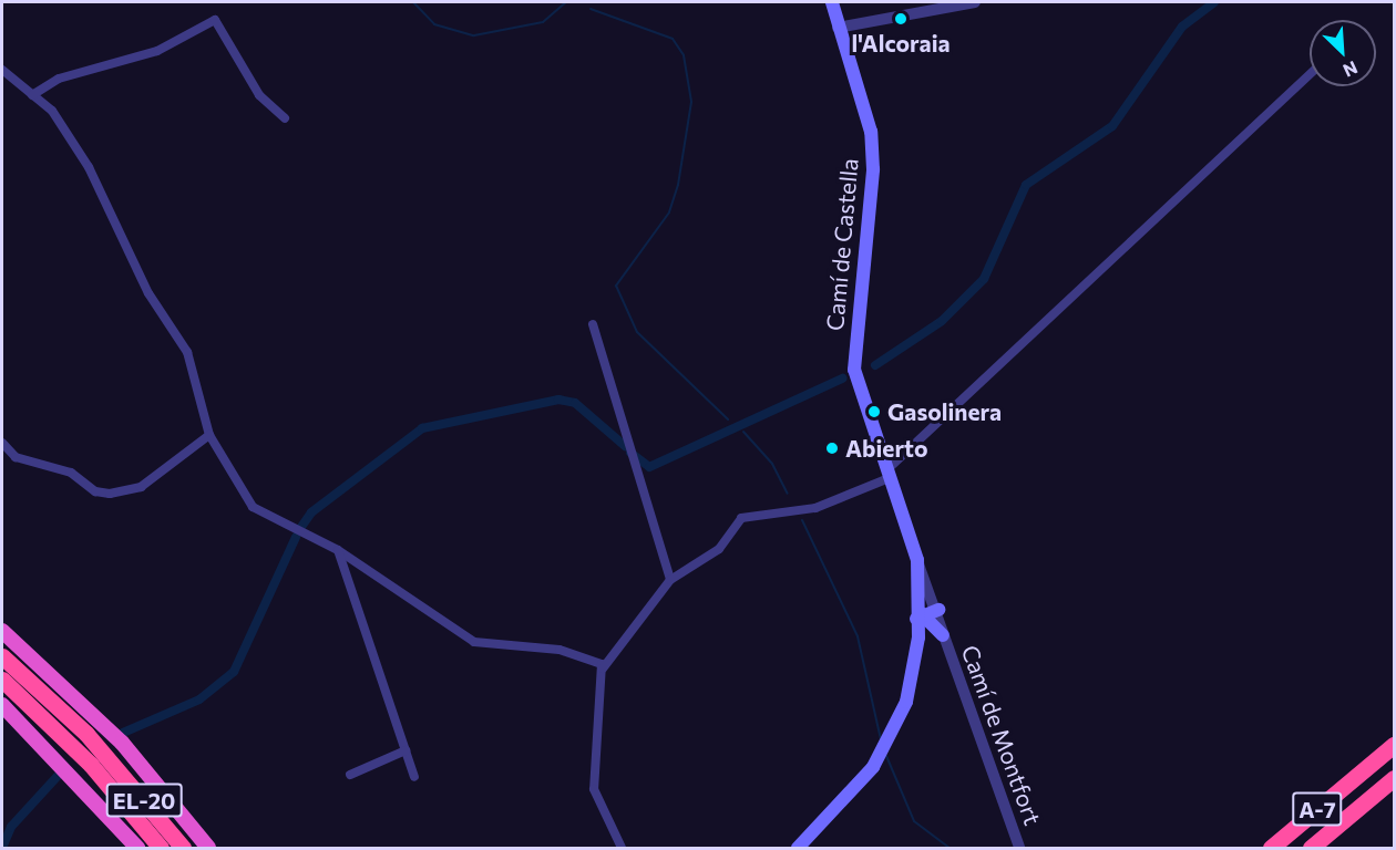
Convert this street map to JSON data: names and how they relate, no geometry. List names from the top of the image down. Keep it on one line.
{"streets":{"highway":["EL-20","A-7"],"main road":["Camí de Castella"],"street":["Camí de Montfort"]},"crossings":[["Camí de Castella","Camí de Montfort"]],"places":["l'Alcoraia","Gasolinera","Abierto"],"north":"bottom right"}
